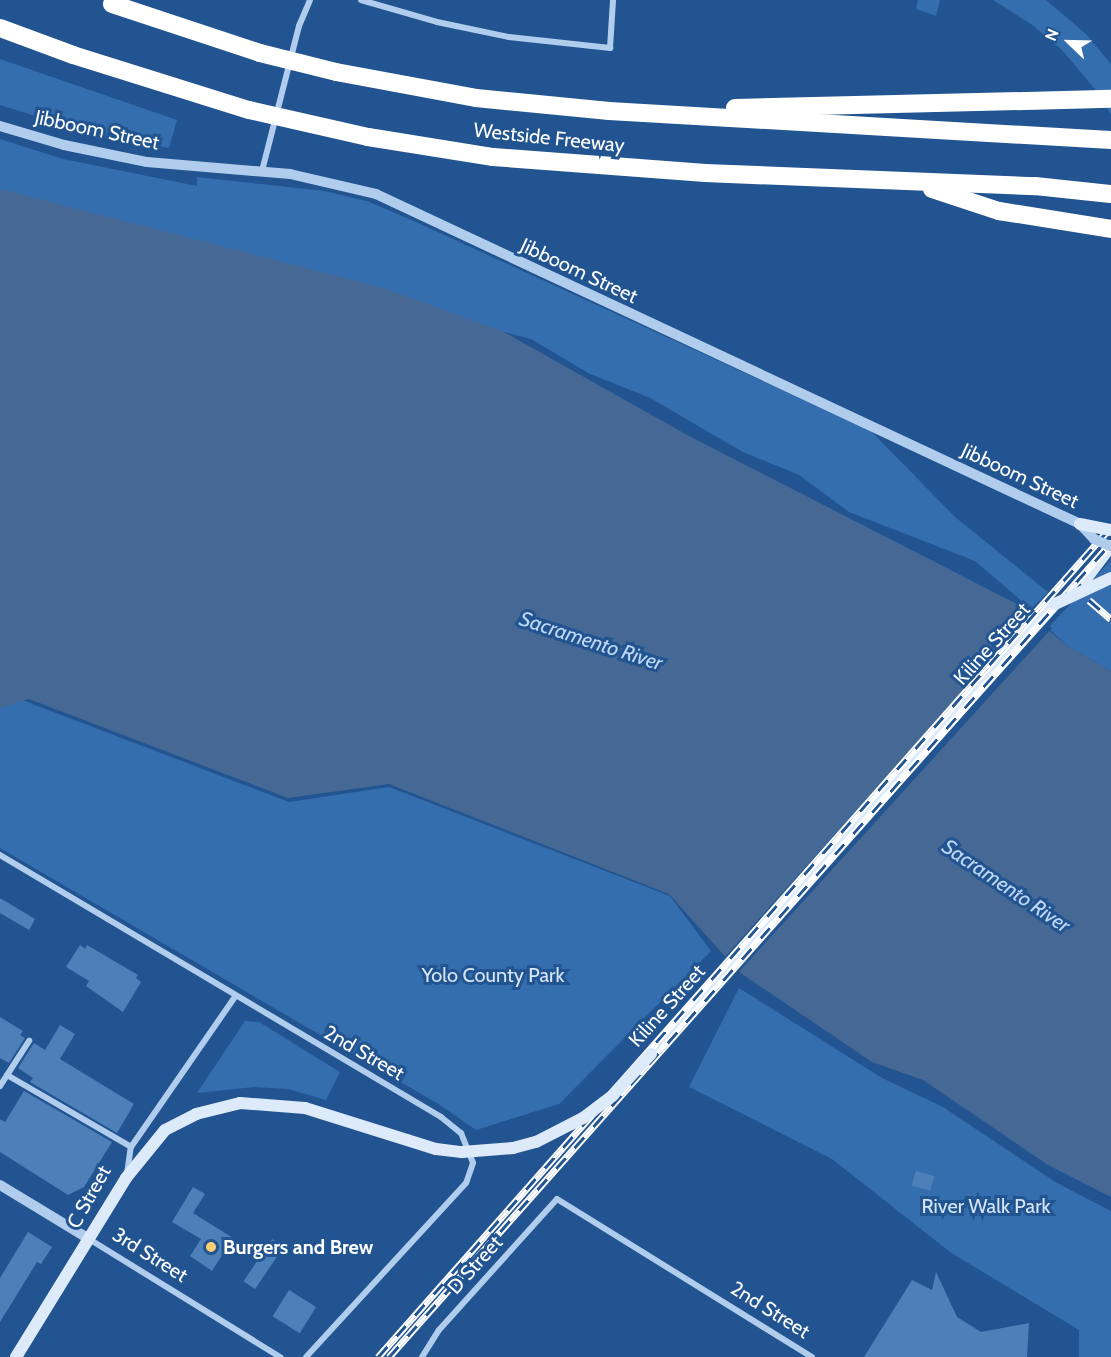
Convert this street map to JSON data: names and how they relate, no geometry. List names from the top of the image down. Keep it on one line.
{"streets":{"highway":["Westside Freeway"],"main road":["Kiline Street","C Street"],"street":["Jibboom Street","2nd Street","3rd Street","D Street"]},"crossings":[["Jibboom Street","Kiline Street"],["Kiline Street","C Street"],["2nd Street","C Street"],["2nd Street","D Street"],["C Street","3rd Street"]],"water":["Sacramento River"],"parks":["Yolo County Park","River Walk Park"],"places":["Burgers and Brew"],"north":"top left"}
